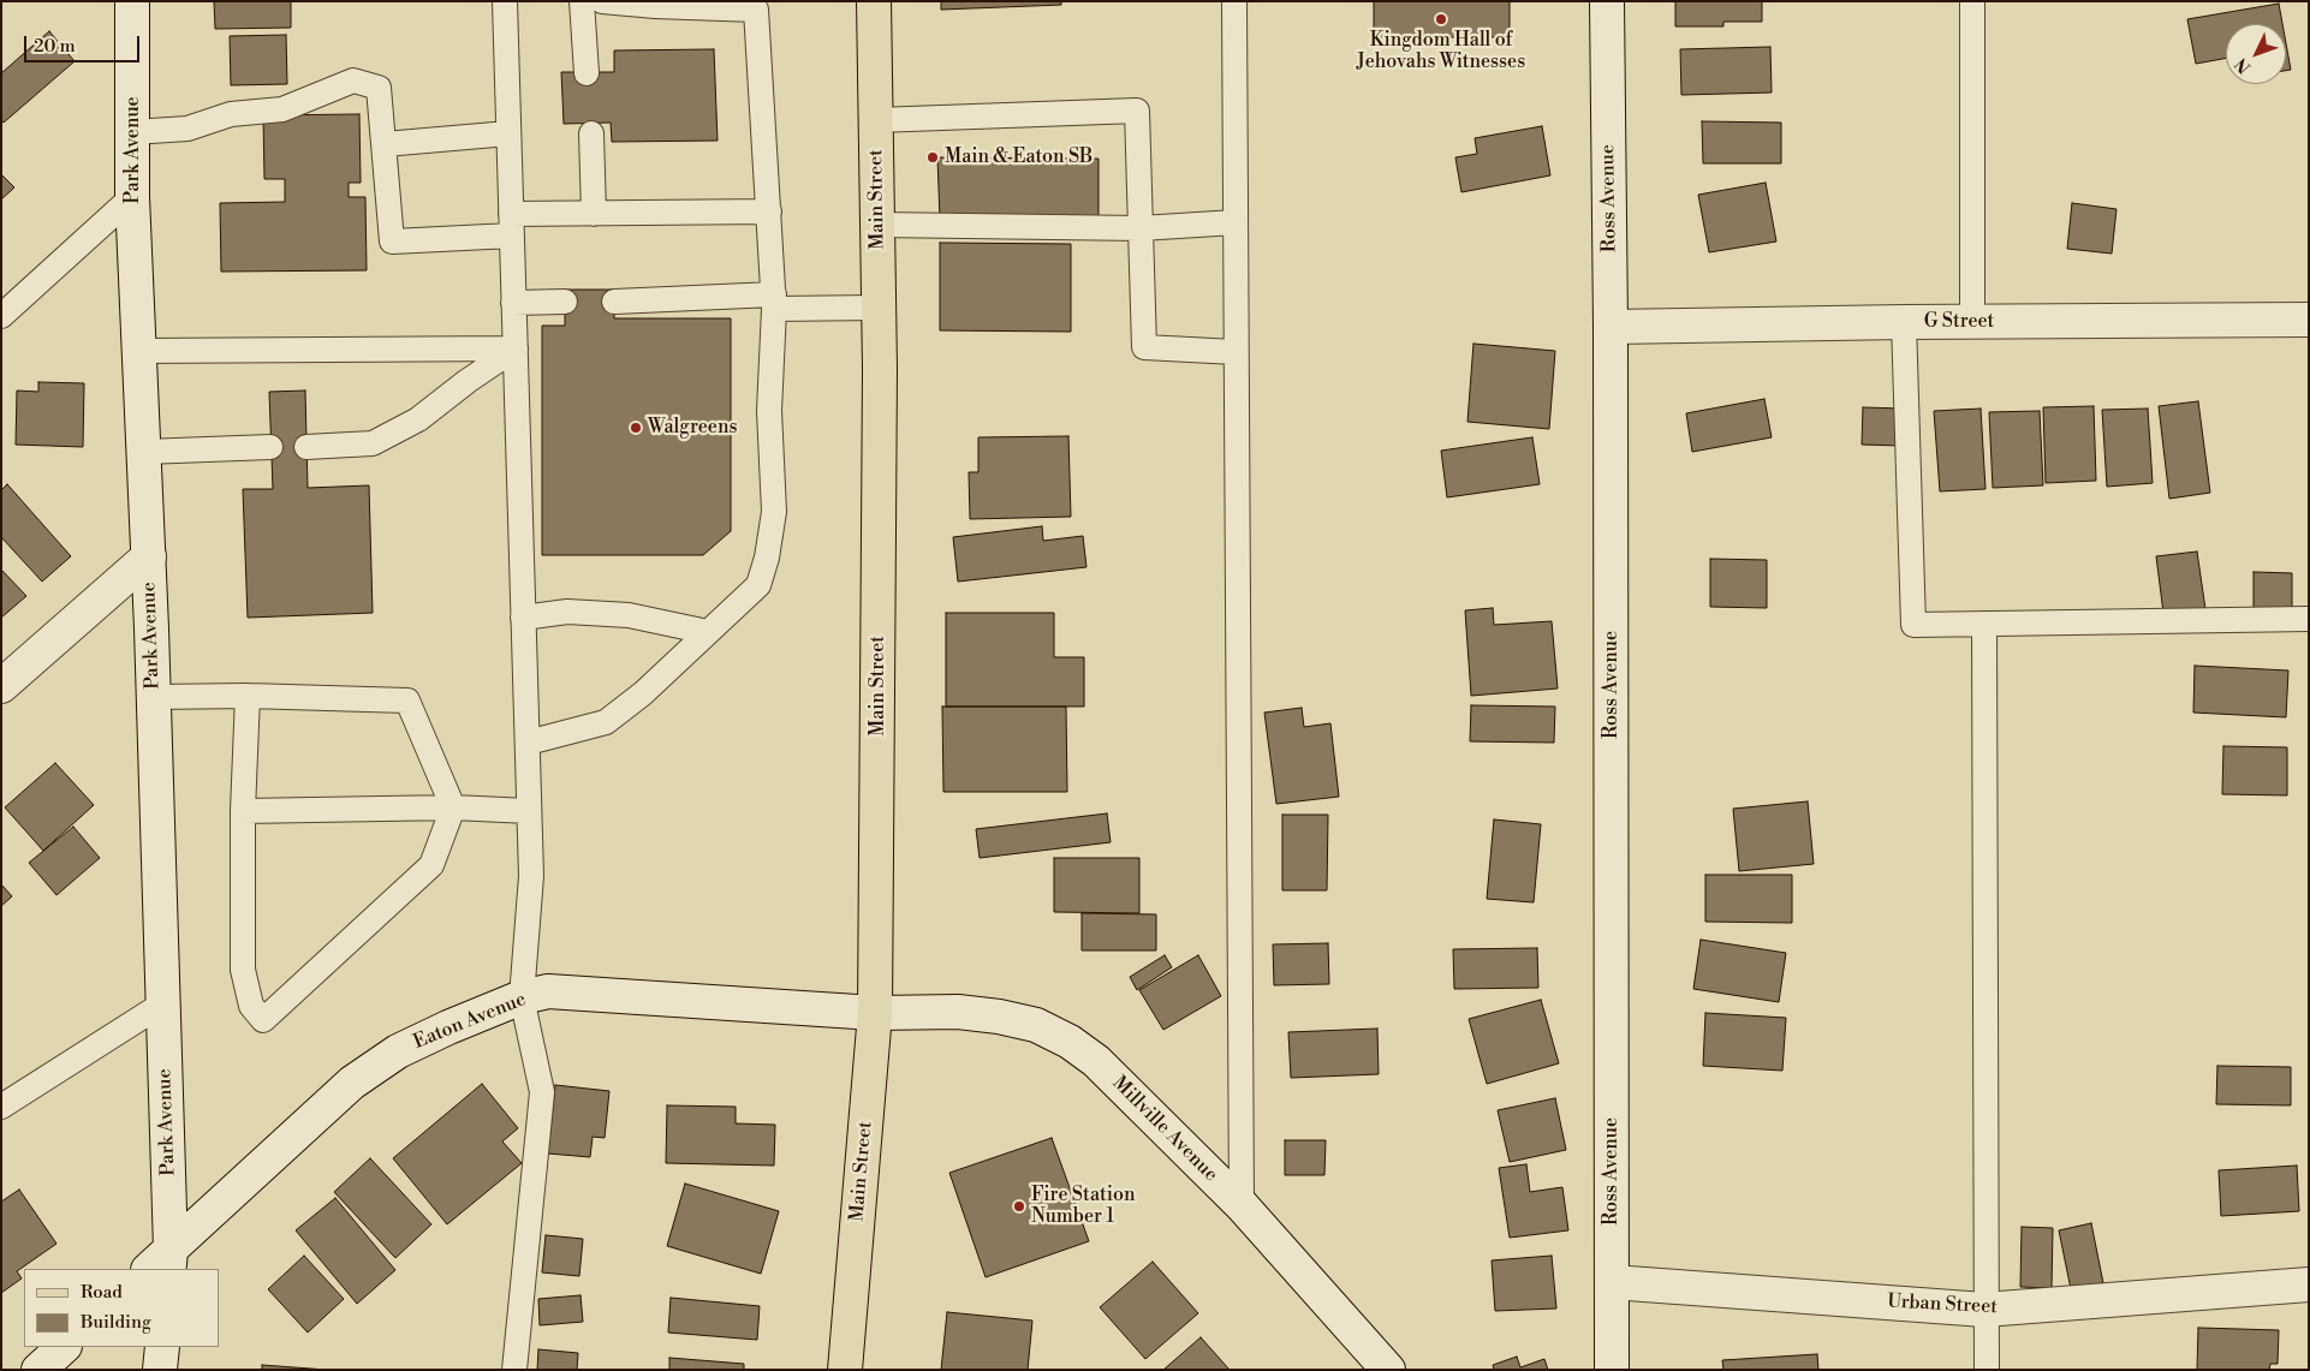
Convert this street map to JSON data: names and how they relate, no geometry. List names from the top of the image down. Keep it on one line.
{"streets":{"main road":["Park Avenue","Ross Avenue","Main Street","G Street","Eaton Avenue","Millville Avenue","Urban Street"]},"crossings":[["Park Avenue","Eaton Avenue"],["Ross Avenue","G Street"],["Ross Avenue","Urban Street"],["Main Street","Eaton Avenue"],["Main Street","Millville Avenue"],["Eaton Avenue","Millville Avenue"]],"places":["Kingdom Hall of Jehovahs Witnesses","Main & Eaton SB","Walgreens","Fire Station Number 1"],"legend":["Road","Building"],"scale_bar":"20 m","north":"bottom left"}
